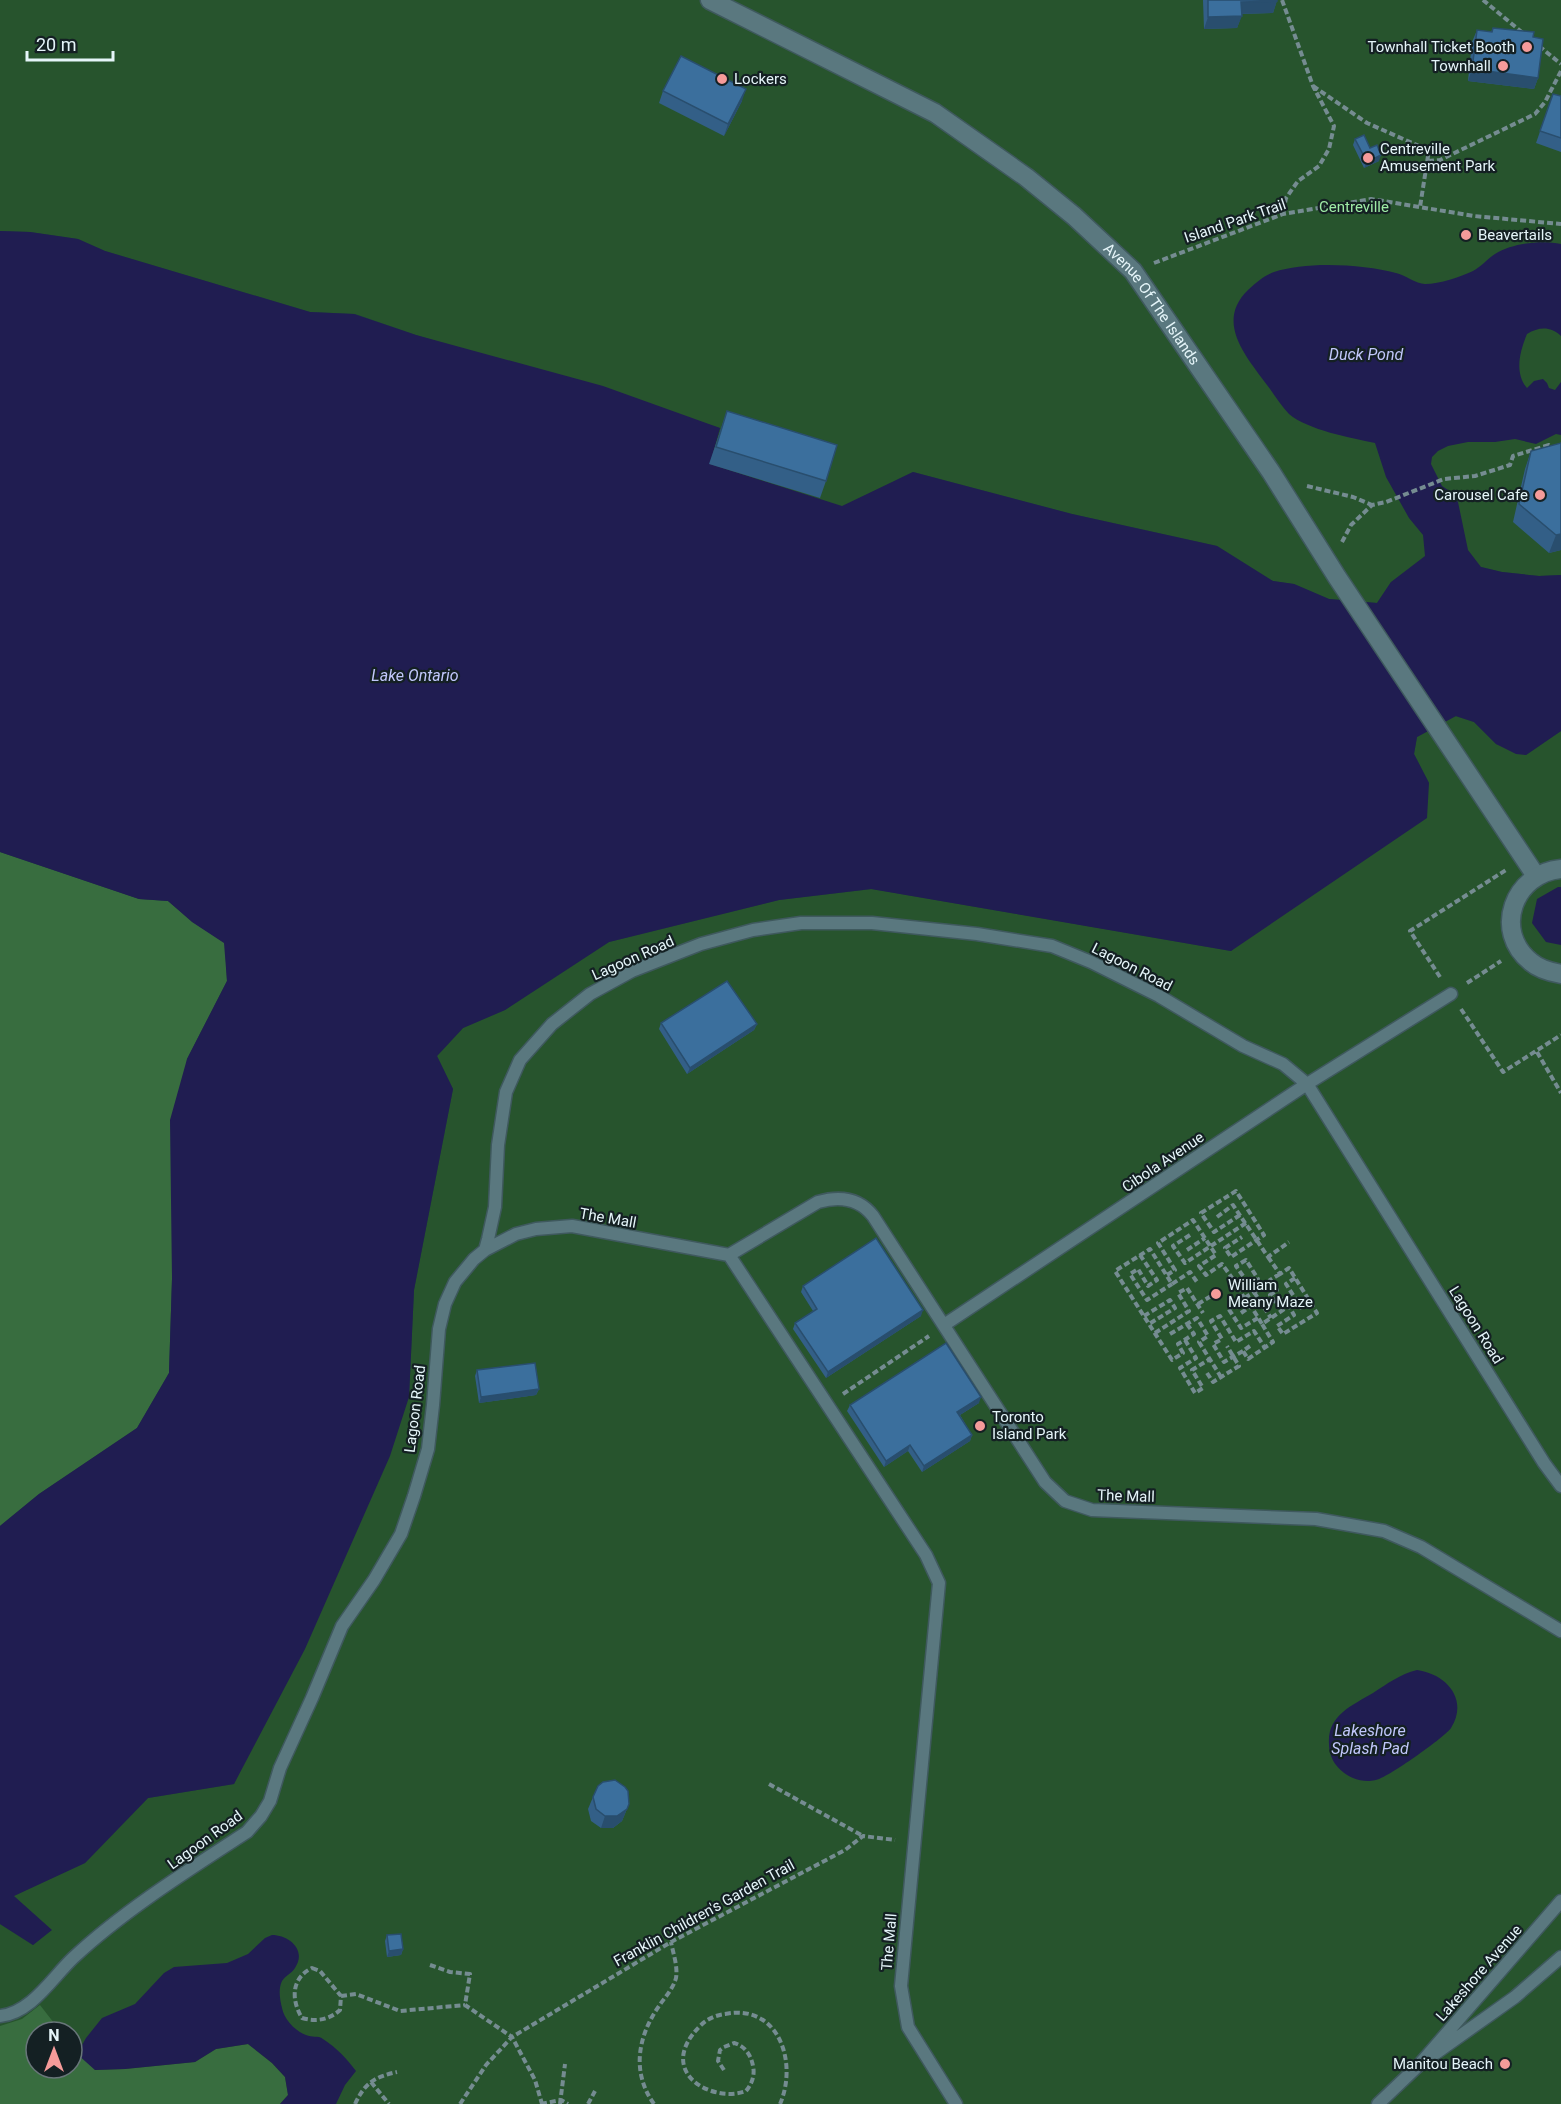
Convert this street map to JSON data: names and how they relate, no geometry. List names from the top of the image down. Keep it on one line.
{"streets":{"street":["Avenue Of The Islands"],"lane":["Lagoon Road","Cibola Avenue","The Mall","Lakeshore Avenue"],"path":["Island Park Trail","Franklin Children's Garden Trail"]},"crossings":[["Island Park Trail","Avenue Of The Islands"],["Lagoon Road","Cibola Avenue"],["Lagoon Road","The Mall"],["Cibola Avenue","The Mall"]],"water":["Duck Pond","Lake Ontario","Lakeshore Splash Pad"],"parks":["Centreville"],"places":["Townhall Ticket Booth","Townhall","Lockers","Centreville Amusement Park","Beavertails","Carousel Cafe","William Meany Maze","Toronto Island Park","Manitou Beach"],"scale_bar":"20 m","north":"top"}
